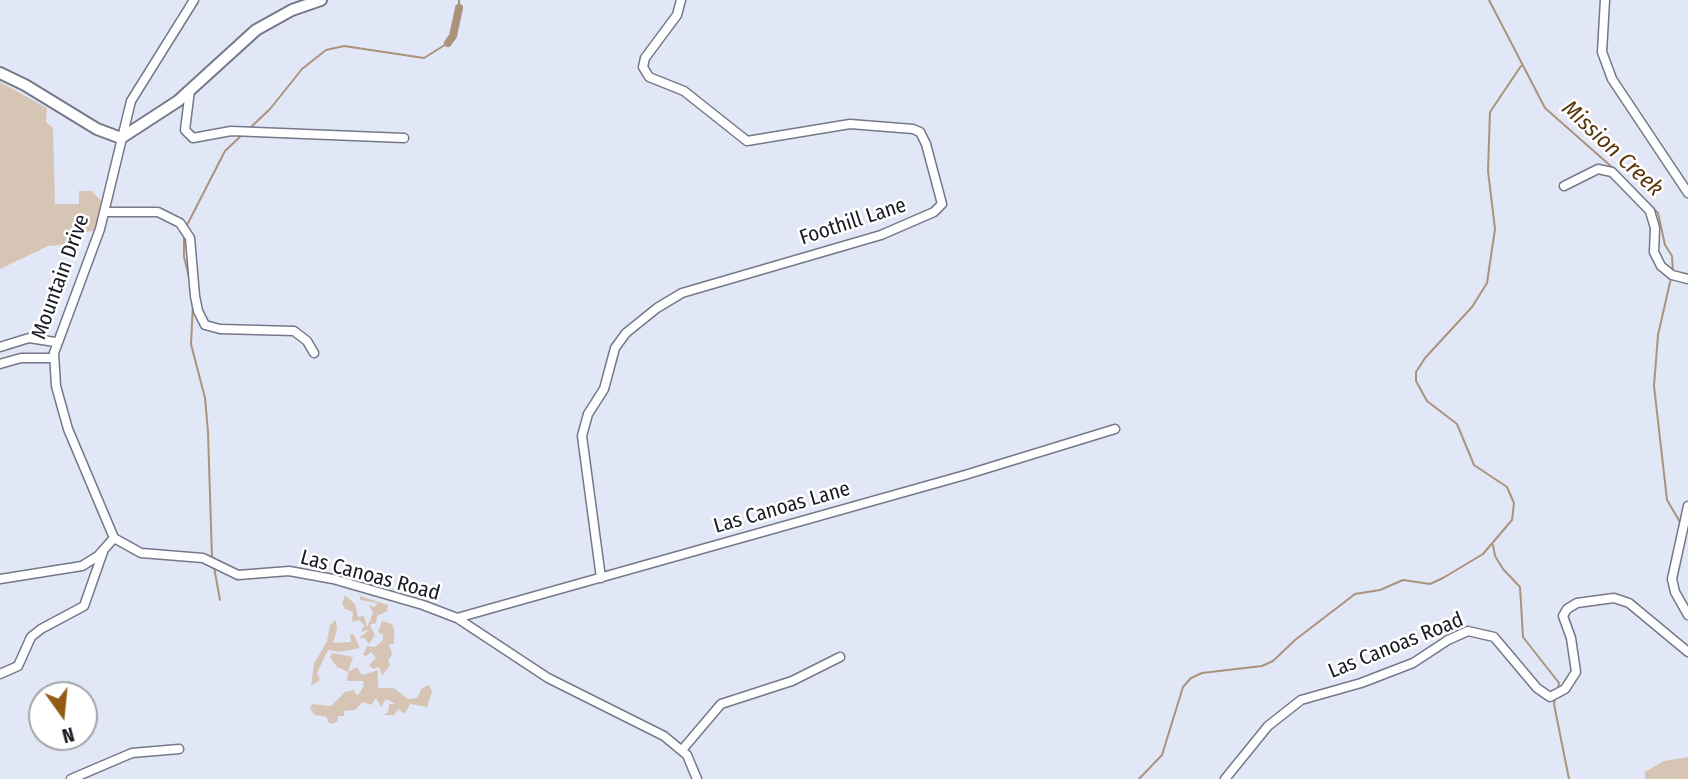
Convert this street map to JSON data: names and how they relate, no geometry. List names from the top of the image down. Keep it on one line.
{"streets":{"street":["Foothill Lane","Mountain Drive","Las Canoas Lane","Las Canoas Road"]},"crossings":[["Foothill Lane","Las Canoas Lane"],["Mountain Drive","Las Canoas Road"],["Las Canoas Lane","Las Canoas Road"]],"water":["Mission Creek"],"north":"bottom"}
